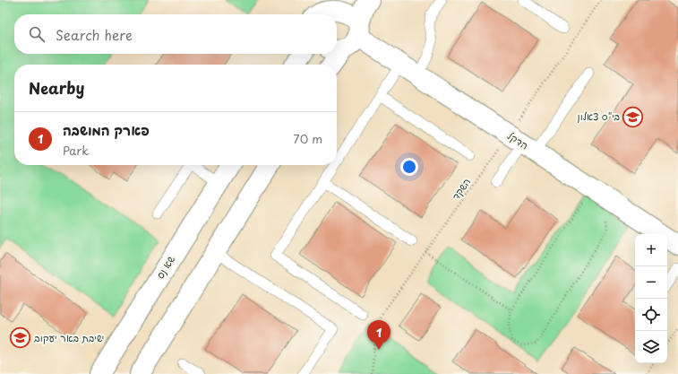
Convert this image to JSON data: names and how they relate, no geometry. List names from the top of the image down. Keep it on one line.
{"streets":{"street":["הדקל","שא נס"],"path":["השקד"]},"crossings":[["הדקל","השקד"]],"places":{"school or university":["בי\"ס צאלון","ישיבת באר יעקוב"]},"page":{"search":"Search here","heading":"Nearby","list":[{"mark":"1","name":"פארק המושבה","note":"Park","value":"70 m"}],"map_buttons":["+","−"],"pins":"1"}}
